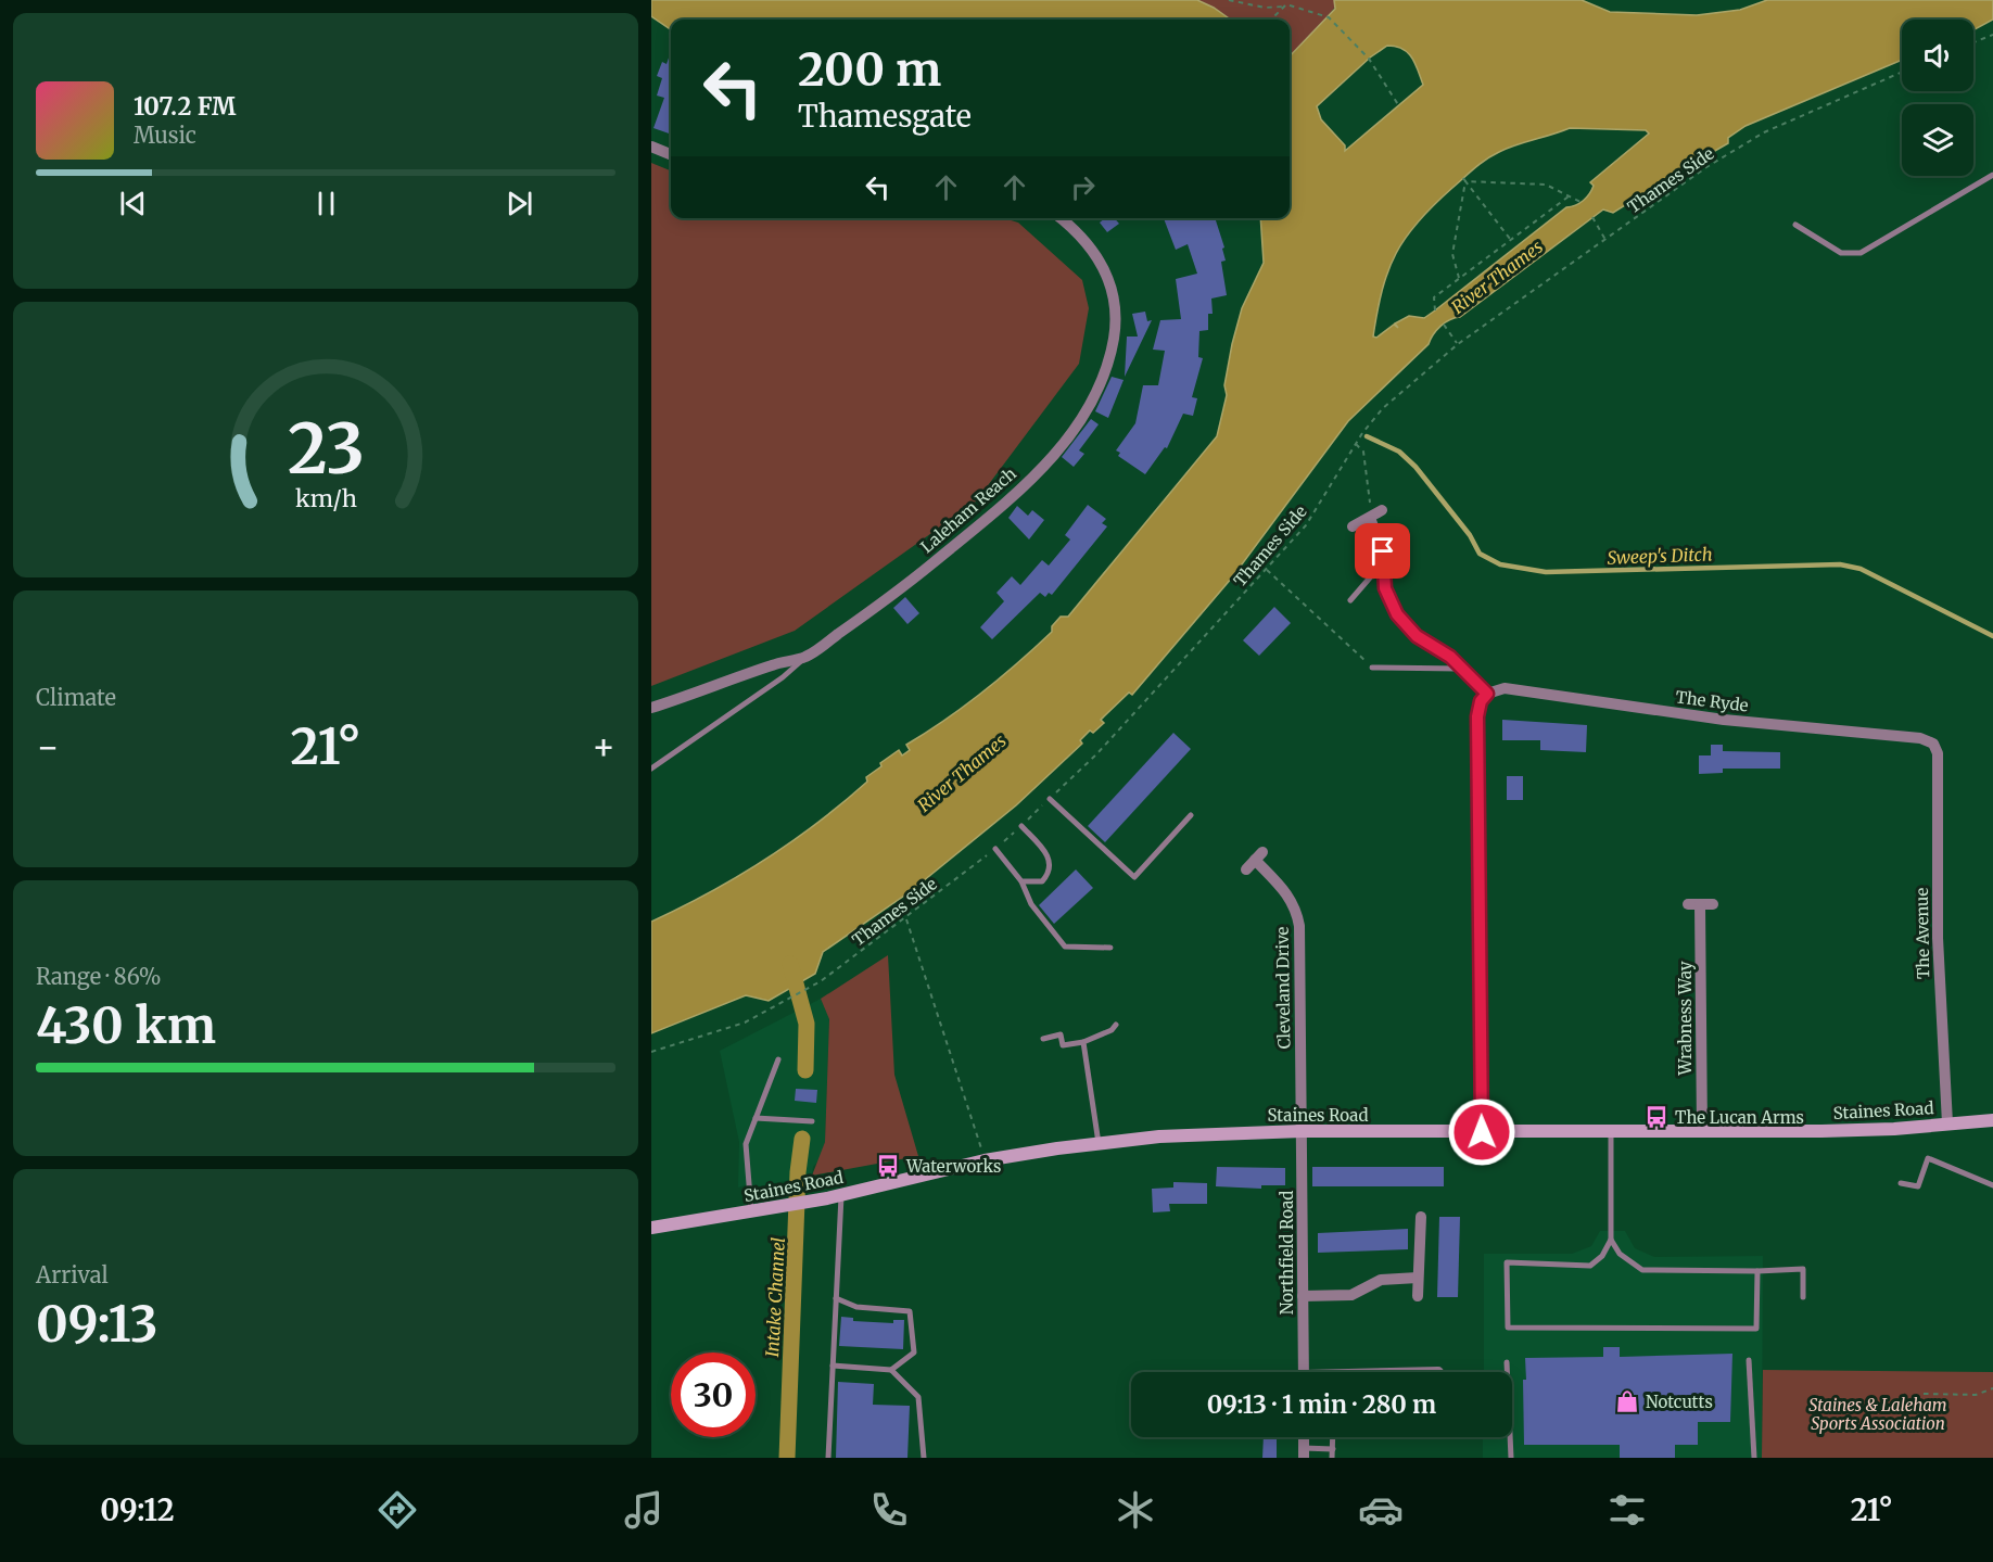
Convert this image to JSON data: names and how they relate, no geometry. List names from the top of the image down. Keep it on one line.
{"streets":{"main road":["Staines Road"],"street":["Laleham Reach","The Ryde","The Avenue","Cleveland Drive","Wrabness Way","Northfield Road"],"path":["Thames Side"]},"crossings":[["The Ryde","The Avenue"],["The Avenue","Staines Road"],["Cleveland Drive","Staines Road"],["Cleveland Drive","Northfield Road"],["Wrabness Way","Staines Road"],["Staines Road","Northfield Road"]],"water":["River Thames","Sweep's Ditch","Intake Channel"],"parks":["Staines & Laleham Sports Association"],"places":{"bus stop":["The Lucan Arms","Waterworks"],"shop":["Notcutts"]},"page":{"turn":["200 m","Thamesgate"],"song":["107.2 FM","Music"],"tile":["Climate",["Range · 86%","430 km"],["Arrival","09:13"]],"heat":["−","21°","+"],"limit":"30","trip":"09:13 · 1 min · 280 m","tabs":["09:12","21°"],"gauge":["23","km/h"]}}
